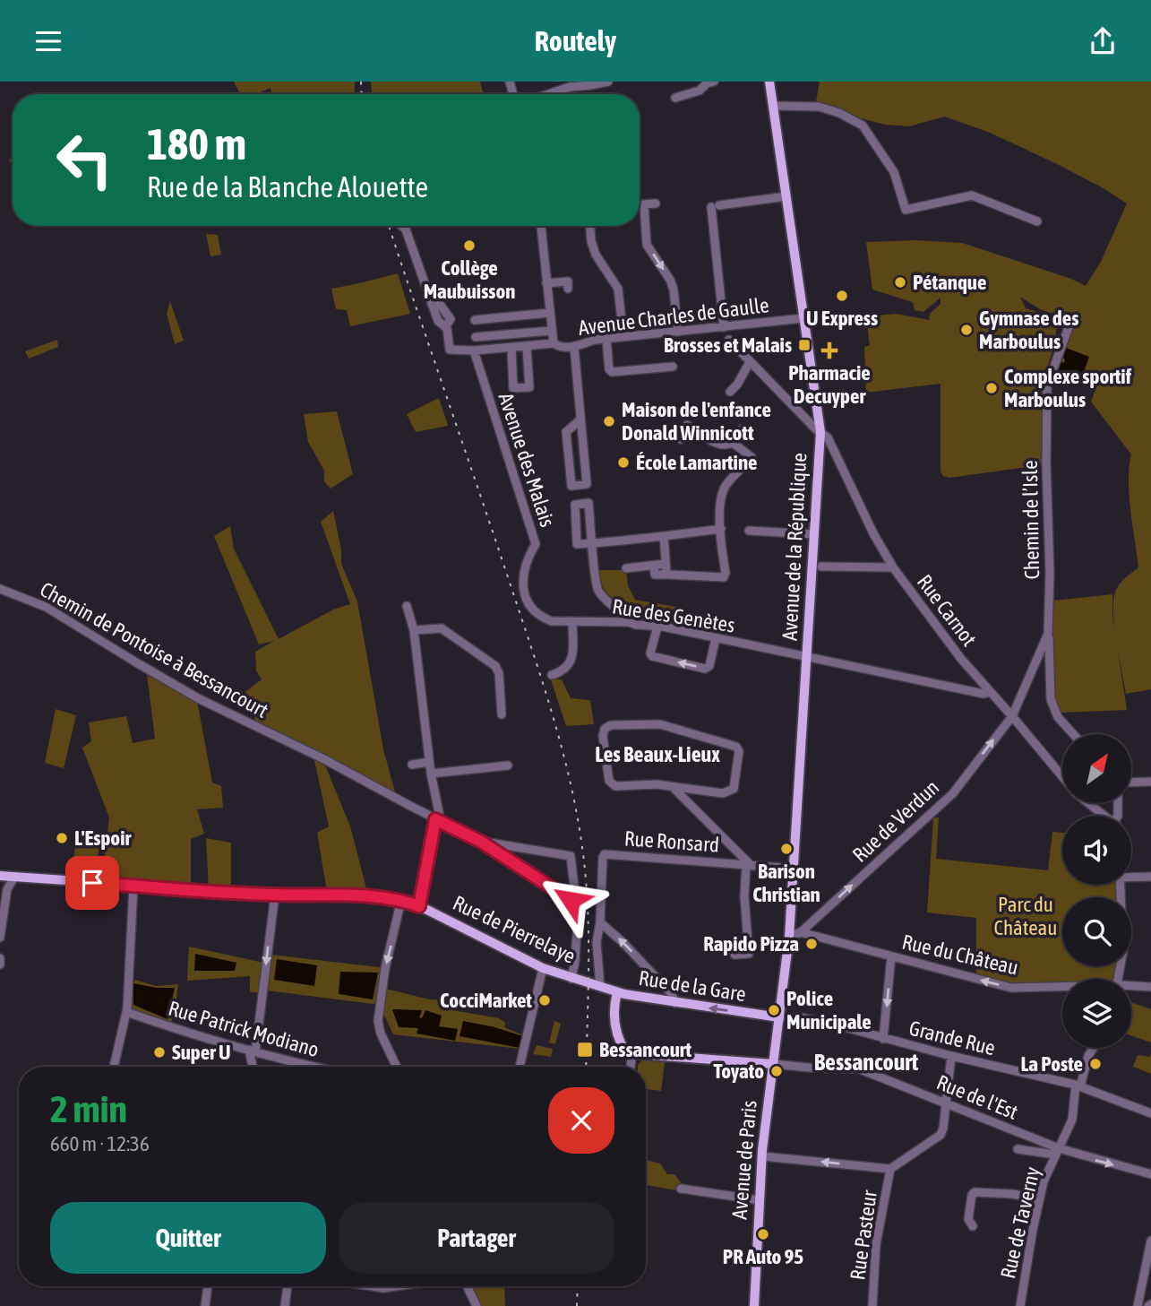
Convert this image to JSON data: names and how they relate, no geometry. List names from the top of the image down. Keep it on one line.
{"streets":{"main road":["Avenue de la République","Rue de Pierrelaye","Rue de la Gare","Avenue de Paris"],"street":["Avenue Charles de Gaulle","Avenue des Malais","Chemin de l’Isle","Rue Carnot","Rue des Genètes","Chemin de Pontoise à Bessancourt","Rue de Verdun","Rue Ronsard","Rue du Château","Rue Patrick Modiano","Grande Rue","Rue de l'Est","Rue de Taverny","Rue Pasteur"]},"crossings":[["Avenue Charles de Gaulle","Avenue des Malais"],["Avenue Charles de Gaulle","Avenue de la République"],["Avenue des Malais","Rue des Genètes"],["Chemin de l’Isle","Rue Carnot"],["Chemin de l’Isle","Rue de Verdun"],["Avenue de la République","Rue Carnot"],["Avenue de la République","Rue des Genètes"],["Avenue de la République","Rue de Verdun"],["Avenue de la République","Rue Ronsard"],["Avenue de la République","Rue de la Gare"],["Avenue de la République","Grande Rue"],["Avenue de la République","Avenue de Paris"],["Rue Carnot","Rue des Genètes"],["Rue Carnot","Rue de Verdun"],["Rue de Verdun","Rue du Château"],["Rue Ronsard","Rue de Pierrelaye"],["Rue Ronsard","Rue de la Gare"],["Rue de Pierrelaye","Rue de la Gare"],["Rue de la Gare","Grande Rue"],["Rue de la Gare","Avenue de Paris"],["Grande Rue","Avenue de Paris"],["Grande Rue","Rue de Taverny"],["Rue de l'Est","Avenue de Paris"],["Rue de l'Est","Rue de Taverny"]],"one_way":["Rue de Verdun","Rue du Château"],"districts":["Les Beaux-Lieux","Bessancourt"],"parks":["Parc du Château"],"places":{"other":["Collège Maubuisson","Pétanque","U Express","Gymnase des Marboulus","Complexe sportif Marboulus","Maison de l'enfance Donald Winnicott","École Lamartine","L'Espoir","Barison Christian","Rapido Pizza","CocciMarket","Police Municipale","Super U","La Poste","Toyato","PR Auto 95"],"transit":["Brosses et Malais","Bessancourt"],"health":["Pharmacie Decuyper"]},"north":"top right","page":{"header":"Routely","turn":["180 m","Rue de la Blanche Alouette"],"heading":["2 min","660 m · 12:36"],"buttons":["Quitter","Partager"]}}
